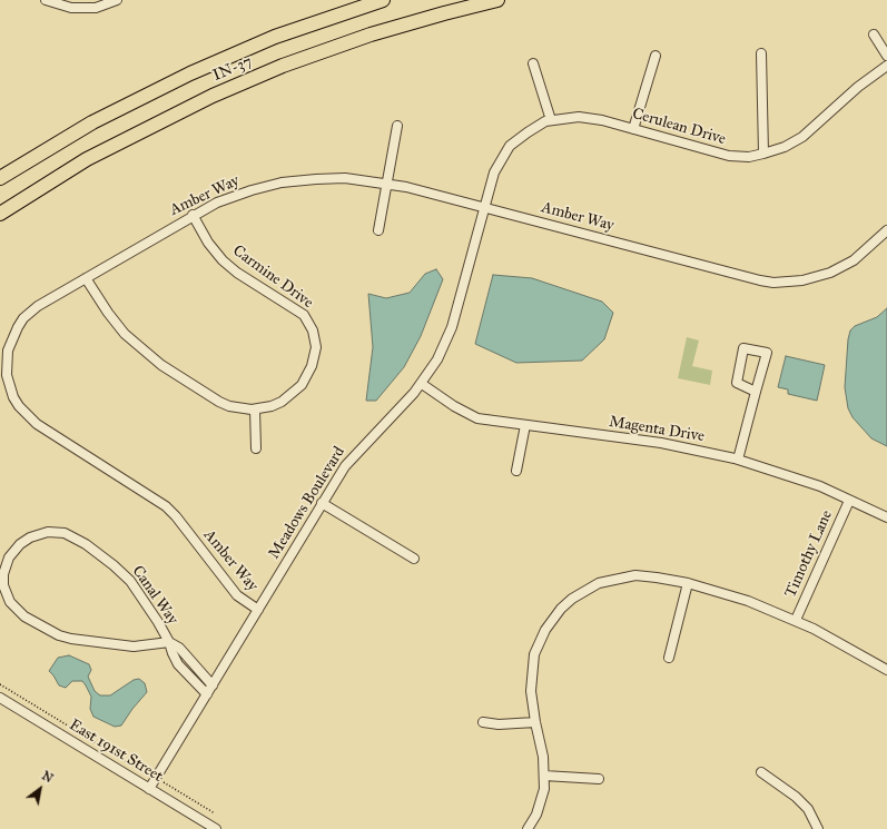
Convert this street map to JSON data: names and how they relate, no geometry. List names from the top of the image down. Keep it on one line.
{"streets":{"highway":["IN-37"],"street":["Cerulean Drive","Amber Way","Carmine Drive","Magenta Drive","Meadows Boulevard","Timothy Lane","Canal Way","East 191st Street"]},"crossings":[["Cerulean Drive","Amber Way"],["Cerulean Drive","Meadows Boulevard"],["Amber Way","Carmine Drive"],["Amber Way","Meadows Boulevard"],["Magenta Drive","Meadows Boulevard"],["Magenta Drive","Timothy Lane"],["Meadows Boulevard","Canal Way"],["Meadows Boulevard","East 191st Street"]],"north":"top right"}
